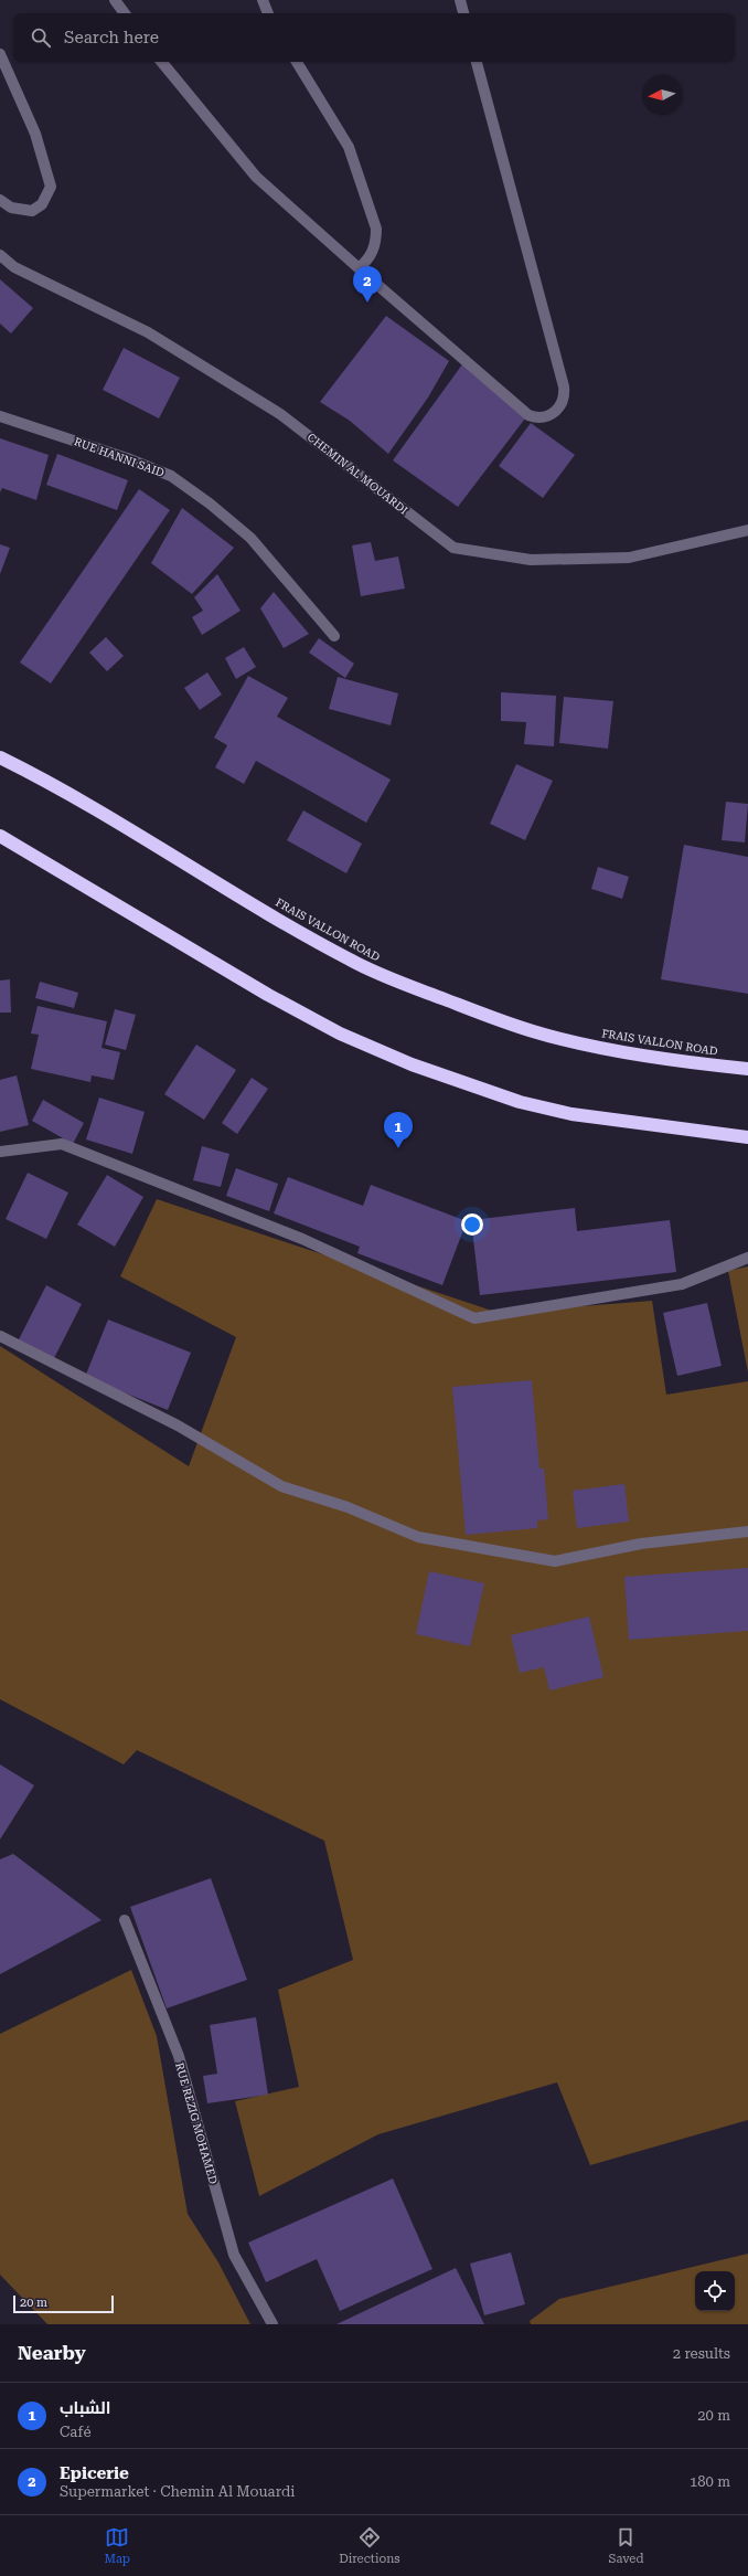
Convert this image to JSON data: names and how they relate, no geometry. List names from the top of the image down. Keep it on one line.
{"streets":{"highway":["FRAIS VALLON ROAD"],"street":["RUE HANNI SAID","CHEMIN AL MOUARDI","RUE REZIG MOHAMED"]},"scale_bar":"20 m","north":"left","page":{"search":"Search here","pins":["2","1"],"scale":"20 m","heading":["Nearby","2 results"],"list":[{"mark":"1","name":"الشباب","note":"Café","value":"20 m"},{"mark":"2","name":"Epicerie","note":"Supermarket · Chemin Al Mouardi","value":"180 m"}],"nav":["Map","Directions","Saved"]}}
